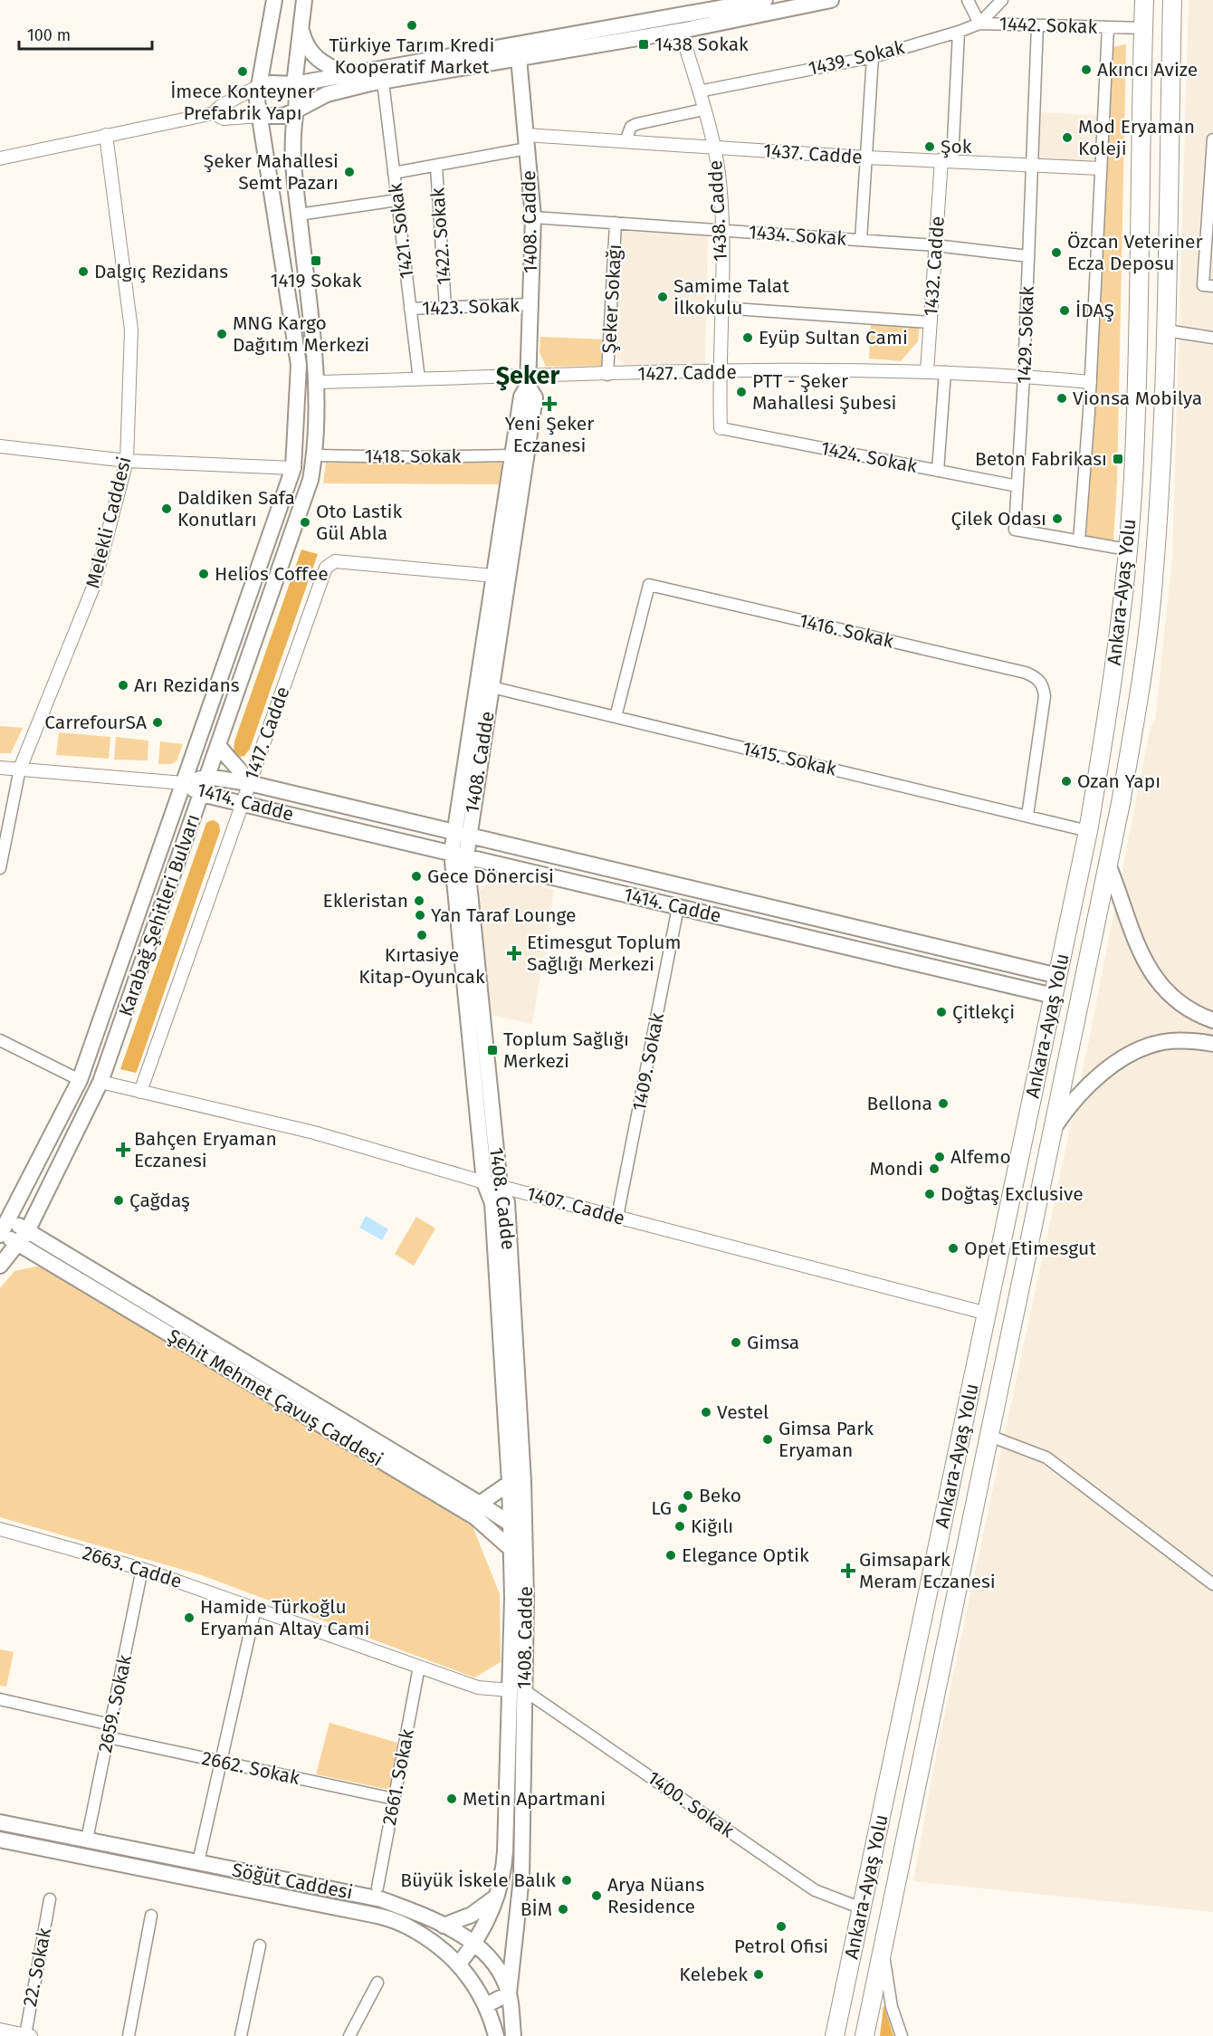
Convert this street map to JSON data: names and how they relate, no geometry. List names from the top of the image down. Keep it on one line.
{"streets":{"highway":["Ankara-Ayaş Yolu"],"main road":["1408. Cadde","1414. Cadde","Karabağ Şehitleri Bulvarı","Şehit Mehmet Çavuş Caddesi","Söğüt Caddesi"],"street":["1442. Sokak","1439. Sokak","1437. Cadde","1438. Cadde","1421. Sokak","1434. Sokak","1422. Sokak","1432. Cadde","Şeker Sokağı","1423. Sokak","1429. Sokak","1427. Cadde","1418. Sokak","1424. Sokak","Melekli Caddesi","1416. Sokak","1417. Cadde","1415. Sokak","1409. Sokak","1407. Cadde","2663. Cadde","2659. Sokak","2662. Sokak","2661. Sokak","1400. Sokak","22. Sokak"]},"crossings":[["1442. Sokak","1439. Sokak"],["1442. Sokak","1429. Sokak"],["1442. Sokak","Ankara-Ayaş Yolu"],["1439. Sokak","1438. Cadde"],["1437. Cadde","1438. Cadde"],["1437. Cadde","1408. Cadde"],["1437. Cadde","1432. Cadde"],["1437. Cadde","1429. Sokak"],["1438. Cadde","1434. Sokak"],["1438. Cadde","1427. Cadde"],["1438. Cadde","1424. Sokak"],["1408. Cadde","1434. Sokak"],["1408. Cadde","1423. Sokak"],["1408. Cadde","1427. Cadde"],["1408. Cadde","1418. Sokak"],["1408. Cadde","1417. Cadde"],["1408. Cadde","1415. Sokak"],["1408. Cadde","1414. Cadde"],["1408. Cadde","1407. Cadde"],["1408. Cadde","Şehit Mehmet Çavuş Caddesi"],["1408. Cadde","2663. Cadde"],["1408. Cadde","1400. Sokak"],["1408. Cadde","Söğüt Caddesi"],["1421. Sokak","1423. Sokak"],["1421. Sokak","1427. Cadde"],["1434. Sokak","1432. Cadde"],["1434. Sokak","Şeker Sokağı"],["1434. Sokak","1429. Sokak"],["1422. Sokak","1423. Sokak"],["1432. Cadde","1427. Cadde"],["Şeker Sokağı","1427. Cadde"],["1429. Sokak","1427. Cadde"],["1429. Sokak","1424. Sokak"],["1429. Sokak","Ankara-Ayaş Yolu"],["1427. Cadde","Karabağ Şehitleri Bulvarı"],["1418. Sokak","Karabağ Şehitleri Bulvarı"],["Ankara-Ayaş Yolu","1415. Sokak"],["Ankara-Ayaş Yolu","1414. Cadde"],["Ankara-Ayaş Yolu","1407. Cadde"],["Ankara-Ayaş Yolu","1400. Sokak"],["1416. Sokak","1415. Sokak"],["1417. Cadde","1414. Cadde"],["1417. Cadde","1407. Cadde"],["1414. Cadde","Karabağ Şehitleri Bulvarı"],["1414. Cadde","1409. Sokak"],["Karabağ Şehitleri Bulvarı","1407. Cadde"],["Karabağ Şehitleri Bulvarı","Şehit Mehmet Çavuş Caddesi"],["1409. Sokak","1407. Cadde"],["2663. Cadde","2659. Sokak"],["2663. Cadde","2661. Sokak"],["2663. Cadde","1400. Sokak"],["2659. Sokak","2662. Sokak"],["2659. Sokak","Söğüt Caddesi"],["2662. Sokak","2661. Sokak"]],"districts":["Şeker"],"places":{"other":["Türkiye Tarım Kredi Kooperatif Market","Akıncı Avize","İmece Konteyner Prefabrik Yapı","Mod Eryaman Koleji","Şok","Şeker Mahallesi Semt Pazarı","Özcan Veteriner Ecza Deposu","Dalgıç Rezidans","Samime Talat İlkokulu","İDAŞ","MNG Kargo Dağıtım Merkezi","Eyüp Sultan Cami","PTT - Şeker Mahallesi Şubesi","Vionsa Mobilya","Daldiken Safa Konutları","Çilek Odası","Oto Lastik Gül Abla","Helios Coffee","Arı Rezidans","CarrefourSA","Ozan Yapı","Gece Dönercisi","Ekleristan","Yan Taraf Lounge","Kırtasiye Kitap-Oyuncak","Çitlekçi","Bellona","Alfemo","Mondi","Doğtaş Exclusive","Çağdaş","Opet Etimesgut","Gimsa","Vestel","Gimsa Park Eryaman","Beko","LG","Kiğılı","Elegance Optik","Hamide Türkoğlu Eryaman Altay Cami","Metin Apartmani","Büyük İskele Balık","Arya Nüans Residence","BİM","Petrol Ofisi","Kelebek"],"transit":["1438 Sokak","1419 Sokak","Beton Fabrikası","Toplum Sağlığı Merkezi"],"health":["Yeni Şeker Eczanesi","Etimesgut Toplum Sağlığı Merkezi","Bahçen Eryaman Eczanesi","Gimsapark Meram Eczanesi"]},"scale_bar":"100 m"}
